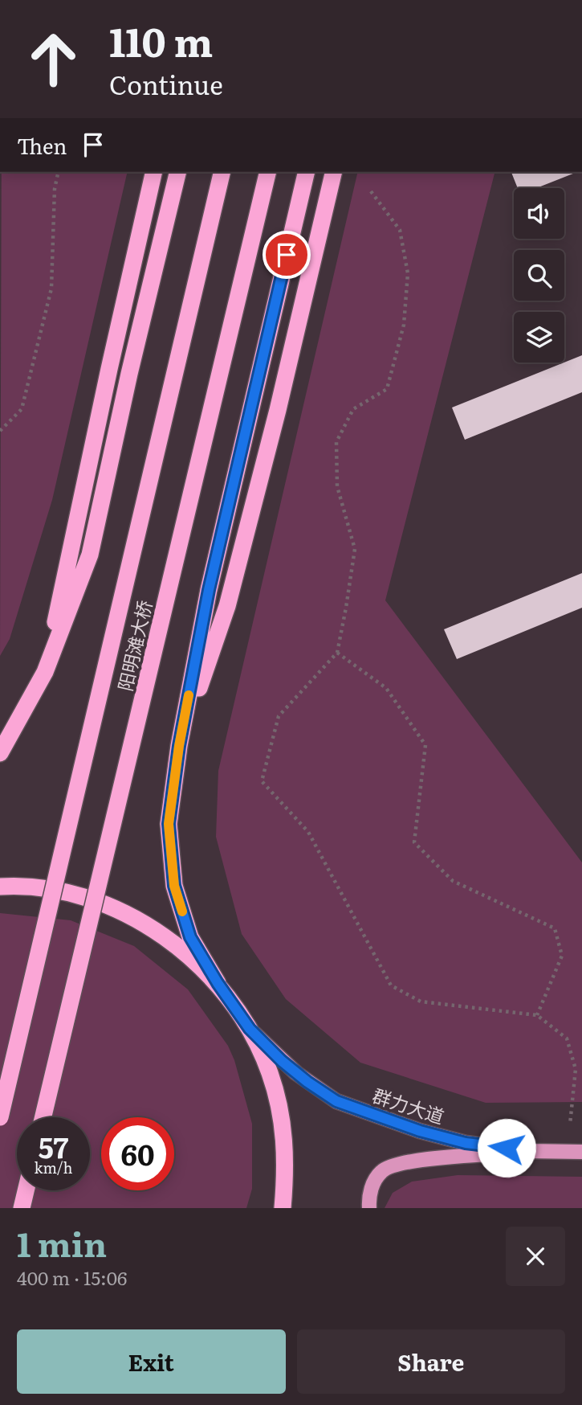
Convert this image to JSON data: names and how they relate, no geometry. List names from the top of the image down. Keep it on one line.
{"streets":{"highway":["阳明滩大桥"],"main road":["群力大道"]},"page":{"turn":["110 m","Continue"],"then":"Then","speed":"57 km/h","limit":"60","heading":["1 min","400 m · 15:06"],"buttons":["Exit","Share"]}}
